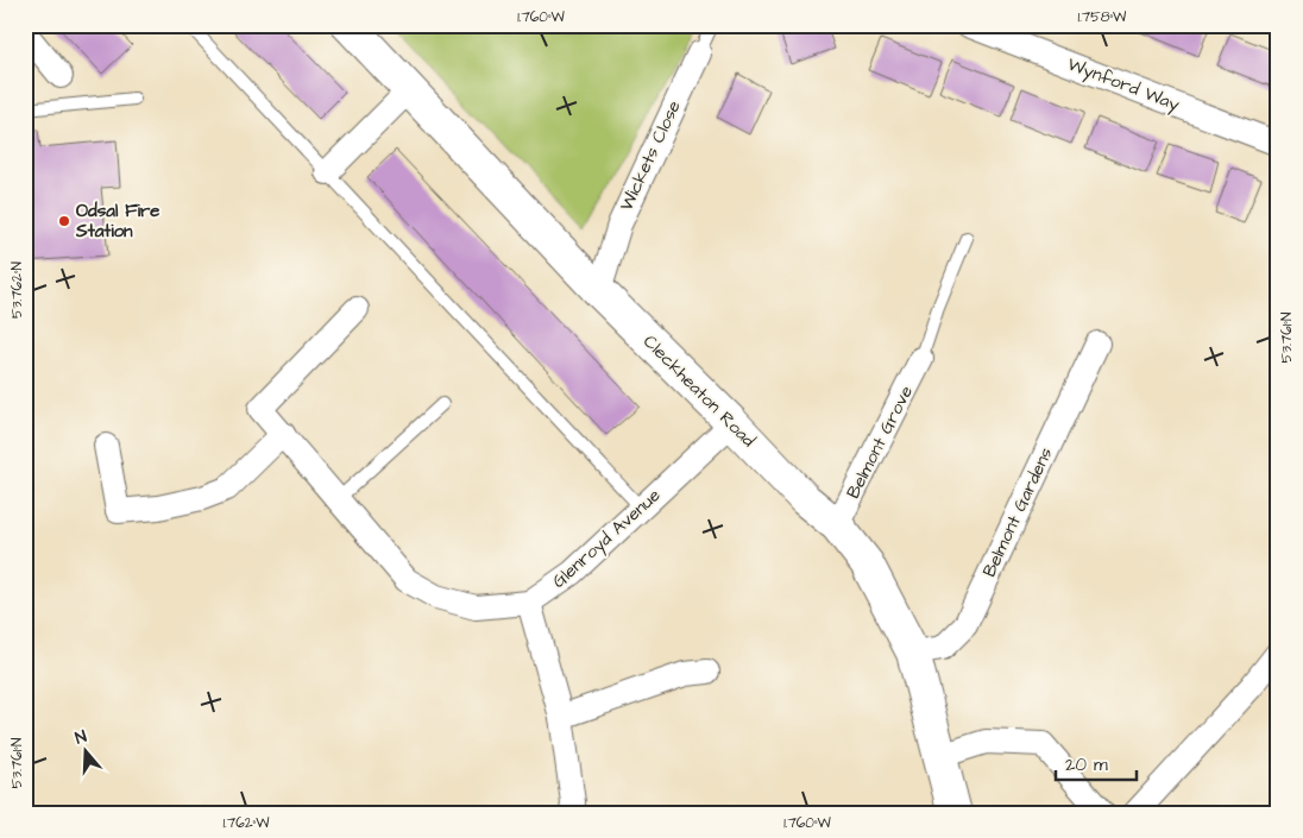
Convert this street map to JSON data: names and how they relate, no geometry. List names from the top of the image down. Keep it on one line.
{"streets":{"street":["Wynford Way","Wickets Close","Cleckheaton Road","Belmont Grove","Belmont Gardens","Glenroyd Avenue"]},"crossings":[["Wickets Close","Cleckheaton Road"],["Cleckheaton Road","Belmont Grove"],["Cleckheaton Road","Belmont Gardens"],["Cleckheaton Road","Glenroyd Avenue"]],"places":["Odsal Fire Station"],"scale_bar":"20 m","north":"top","coordinates":["1.760°W","1.758°W","53.762°N","53.761°N","1.762°W"]}
